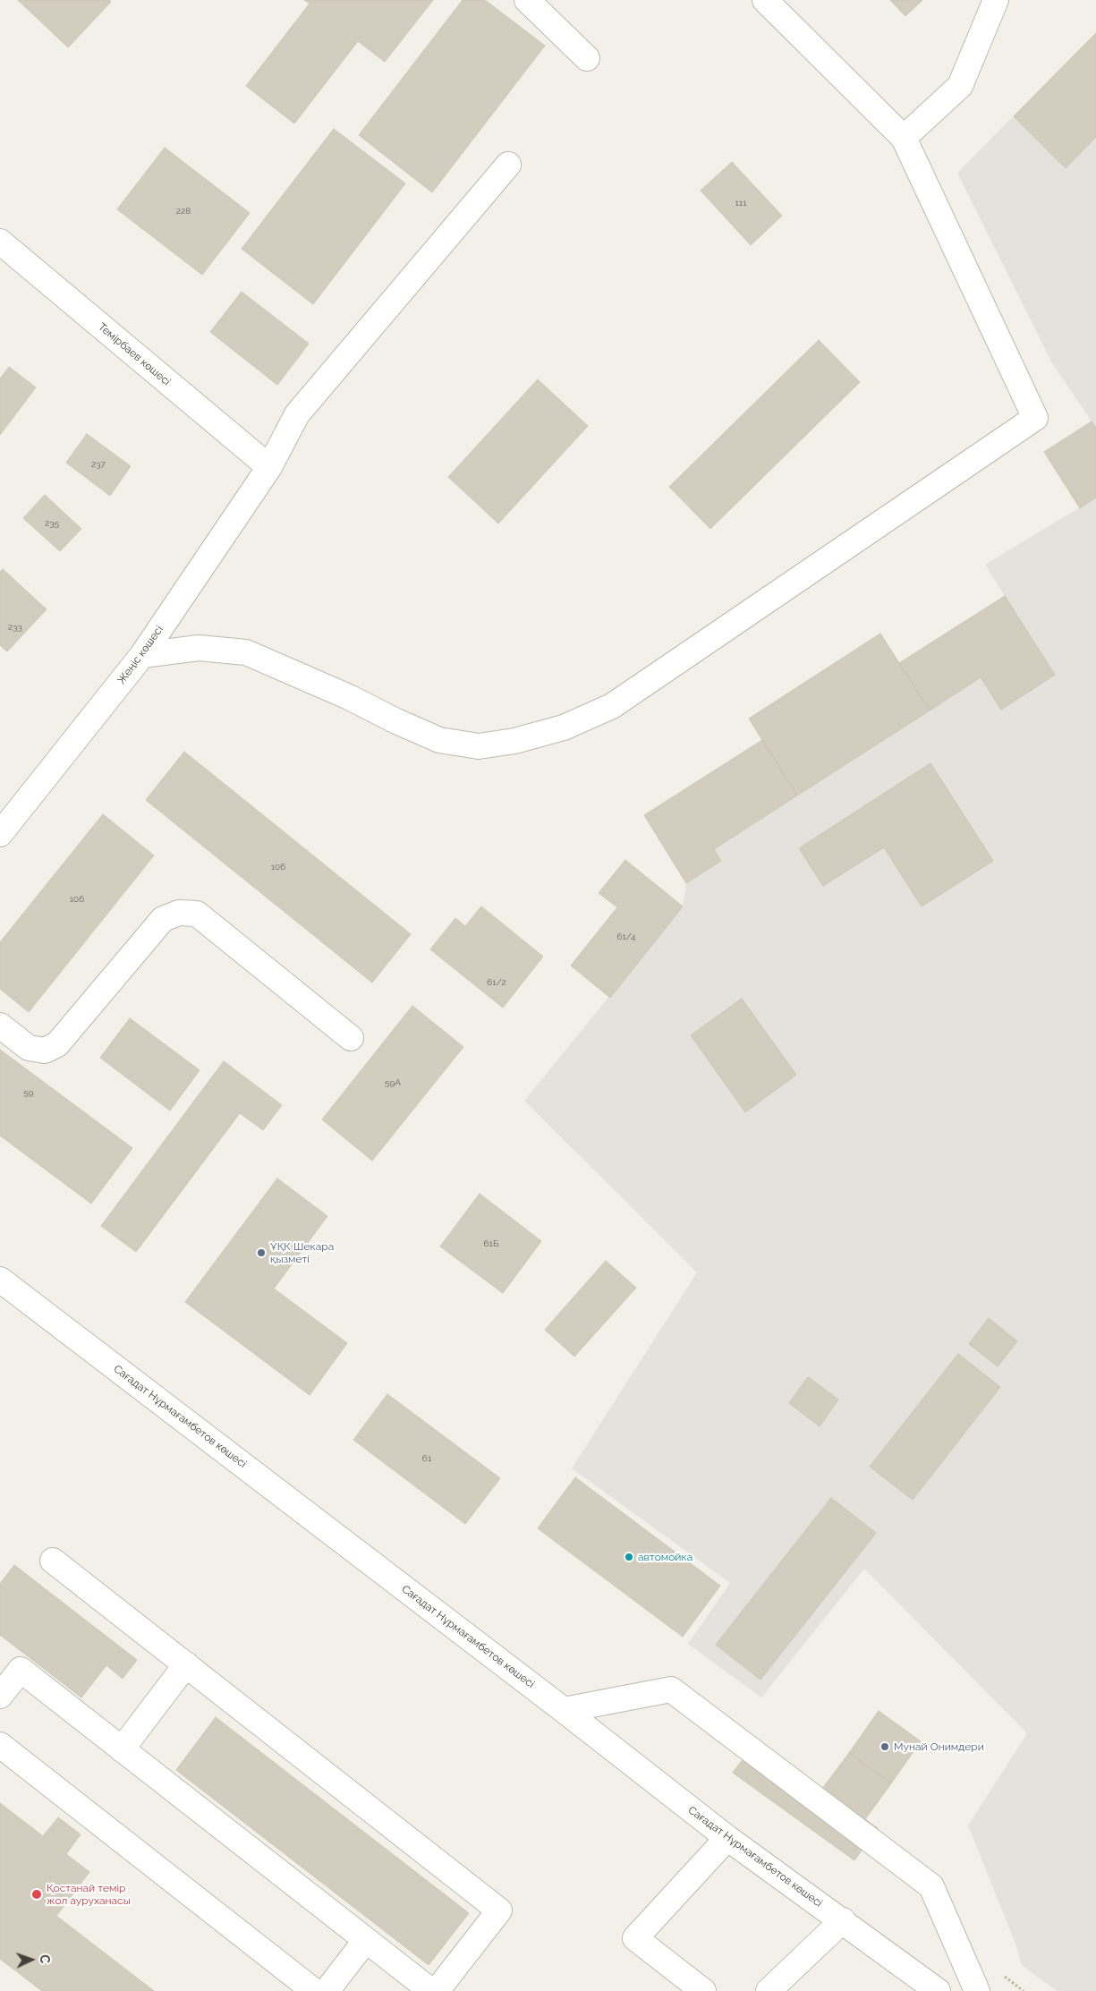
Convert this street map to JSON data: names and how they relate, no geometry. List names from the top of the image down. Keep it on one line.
{"streets":{"street":["Темірбаев көшесі","Жеңіс көшесі","Сағадат Нұрмағамбетов көшесі"]},"crossings":[["Темірбаев көшесі","Жеңіс көшесі"]],"places":["ҰҚК Шекара қызметі","автомойка","Мунай Онимдери","Қостанай темір жол ауруханасы"],"house_numbers":["111","228","237","235","233","106","106","61/4","61/2","59А","59","61Б","61"],"north":"right"}
